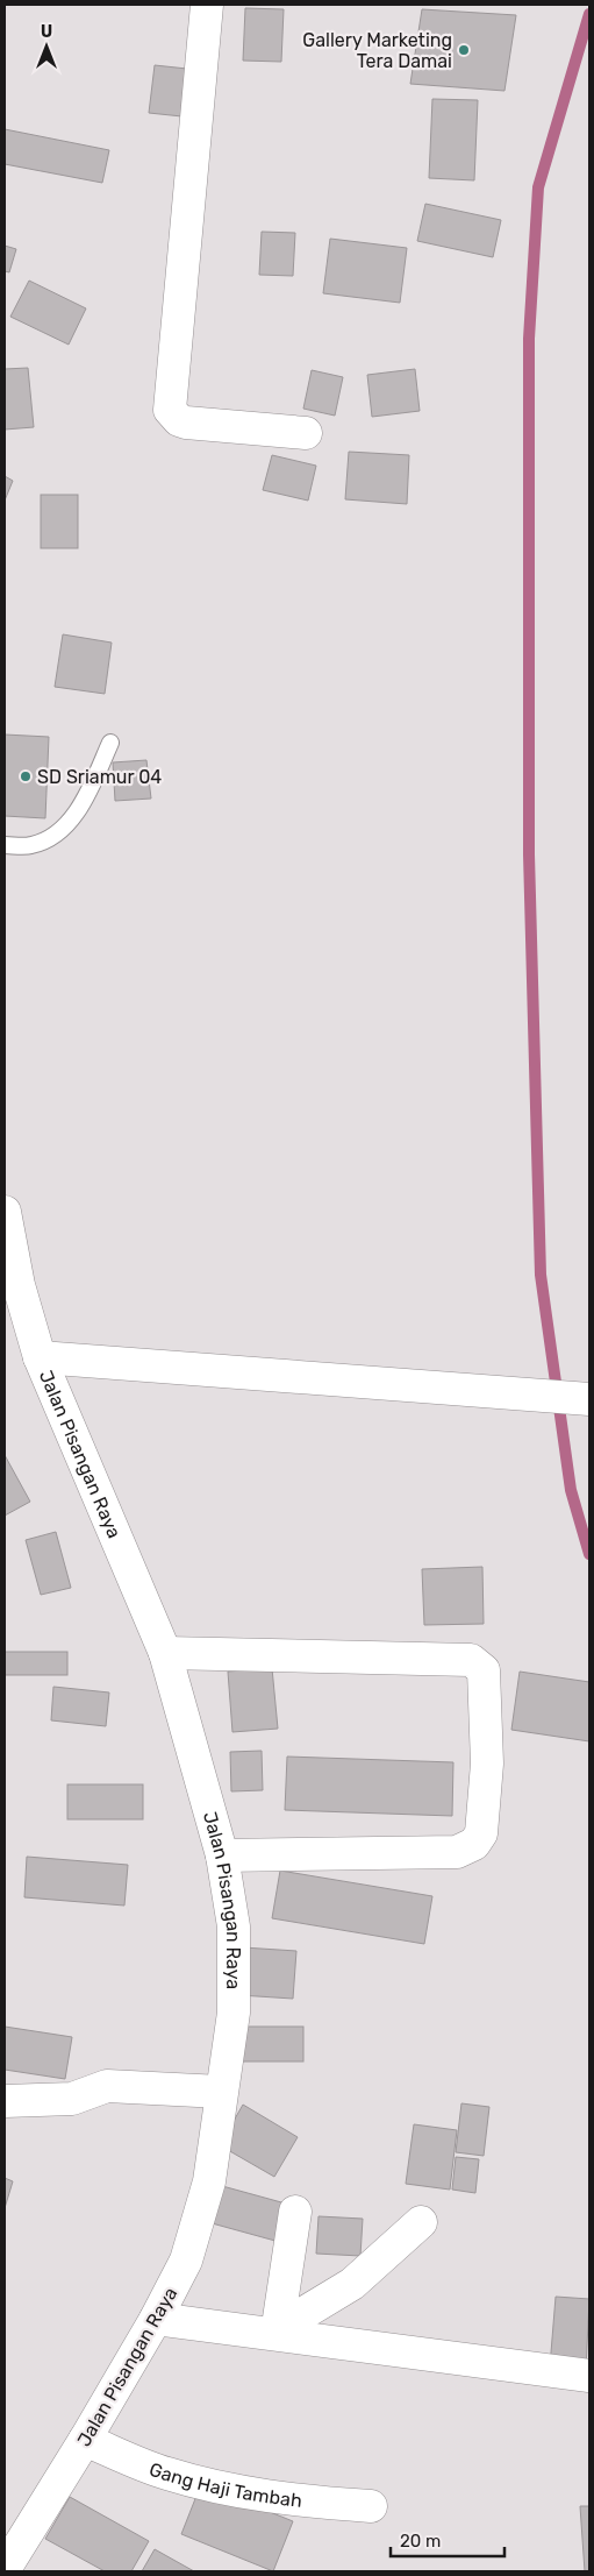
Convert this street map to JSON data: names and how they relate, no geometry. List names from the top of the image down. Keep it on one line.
{"streets":{"street":["Jalan Pisangan Raya","Gang Haji Tambah"]},"crossings":[["Jalan Pisangan Raya","Gang Haji Tambah"]],"places":["Gallery Marketing Tera Damai","SD Sriamur 04"],"scale_bar":"20 m","north":"top"}
